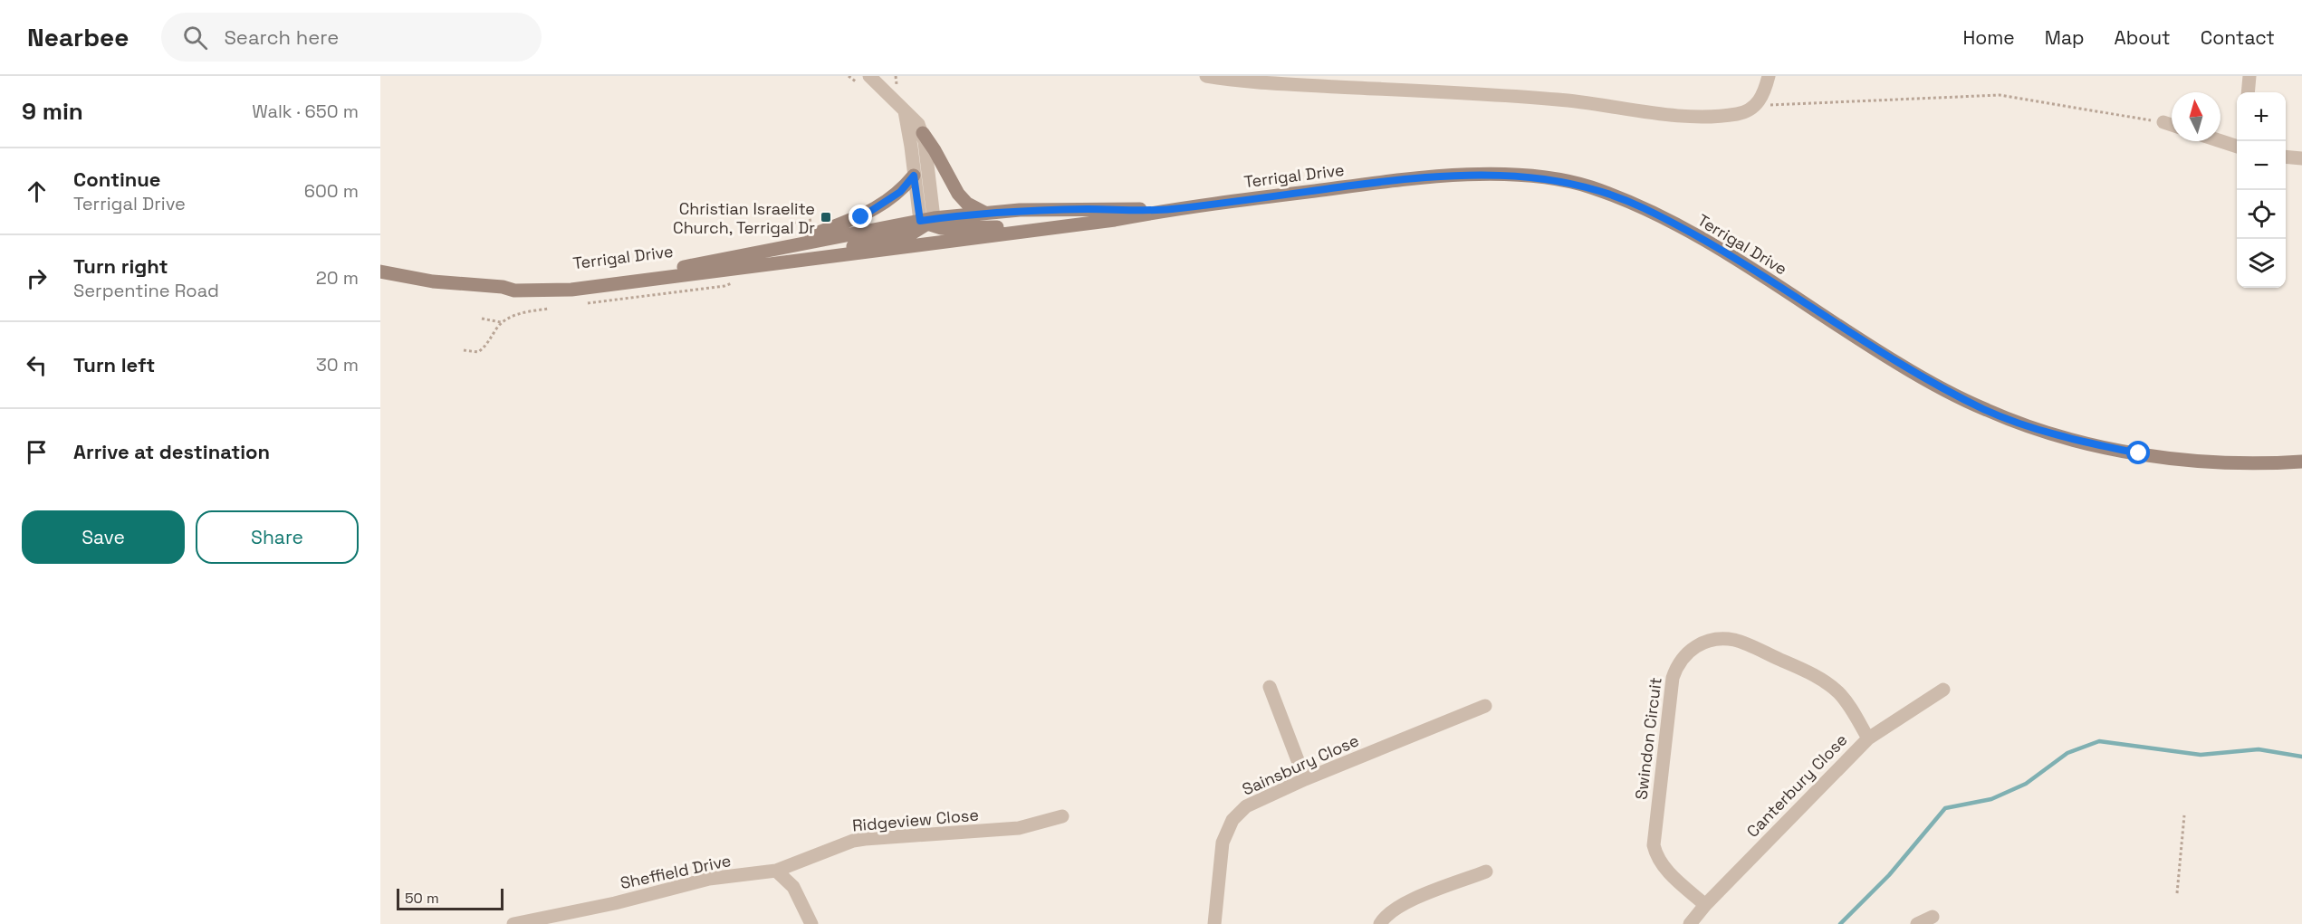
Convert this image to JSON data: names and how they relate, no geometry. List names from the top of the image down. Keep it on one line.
{"streets":{"main road":["Terrigal Drive"],"street":["Swindon Circuit","Sainsbury Close","Canterbury Close","Ridgeview Close","Sheffield Drive"]},"crossings":[["Swindon Circuit","Canterbury Close"],["Ridgeview Close","Sheffield Drive"]],"places":{"transit":["Christian Israelite Church, Terrigal Dr"]},"scale_bar":"50 m","north":"top","page":{"header":"Nearbee","search":"Search here","nav":["Home","Map","About","Contact"],"heading":["9 min","Walk · 650 m"],"map_buttons":["+","−"],"list":[["Continue","Terrigal Drive","600 m"],["Turn right","Serpentine Road","20 m"],["Turn left","30 m"],"Arrive at destination"],"buttons":["Save","Share"],"scale":"50 m"}}
